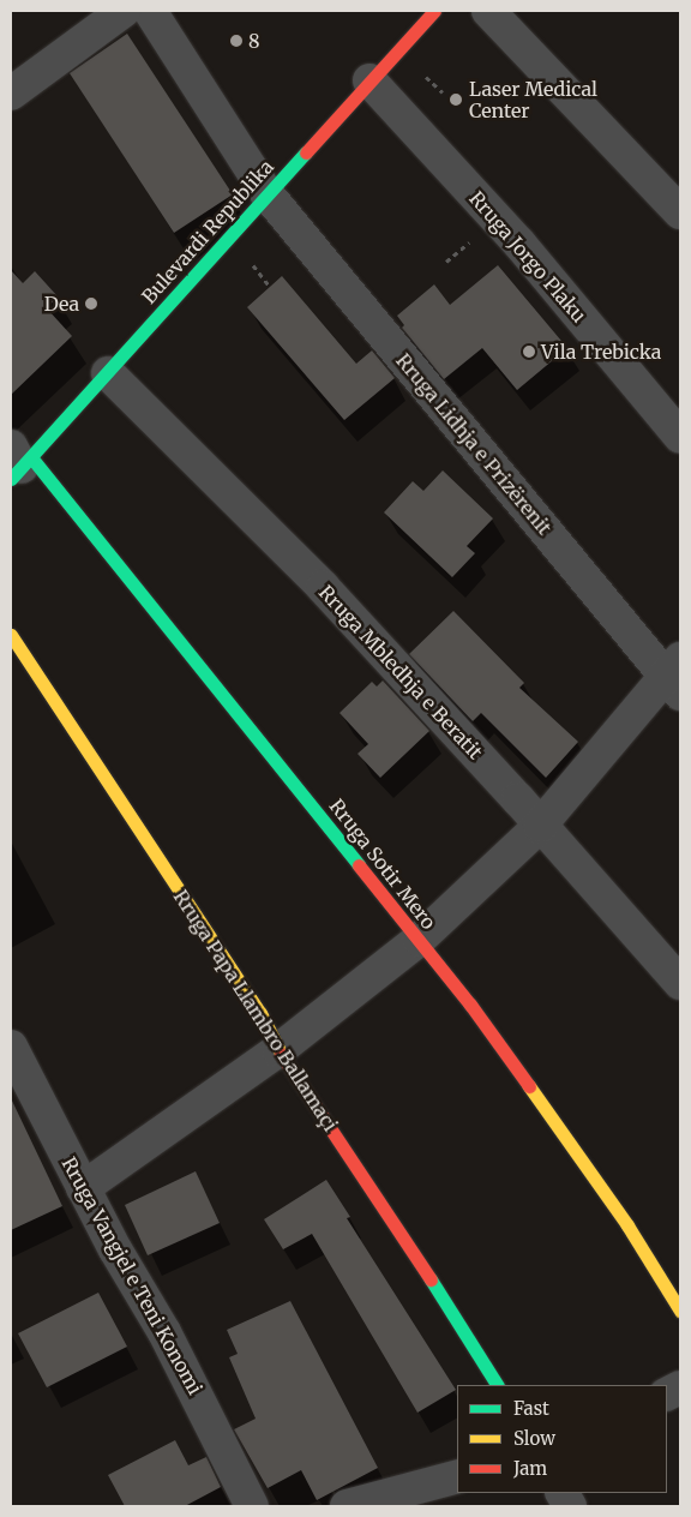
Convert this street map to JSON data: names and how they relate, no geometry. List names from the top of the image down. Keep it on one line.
{"streets":{"street":["Bulevardi Republika","Rruga Jorgo Plaku","Rruga Lidhja e Prizërenit","Rruga Mbledhja e Beratit","Rruga Sotir Mero","Rruga Papa Llambro Ballamaçi","Rruga Vangjel e Teni Konomi"]},"crossings":[["Bulevardi Republika","Rruga Jorgo Plaku"],["Bulevardi Republika","Rruga Lidhja e Prizërenit"],["Bulevardi Republika","Rruga Mbledhja e Beratit"],["Bulevardi Republika","Rruga Sotir Mero"]],"places":["8","Laser Medical Center","Dea","Vila Trebicka"],"legend":["Fast","Slow","Jam"]}
